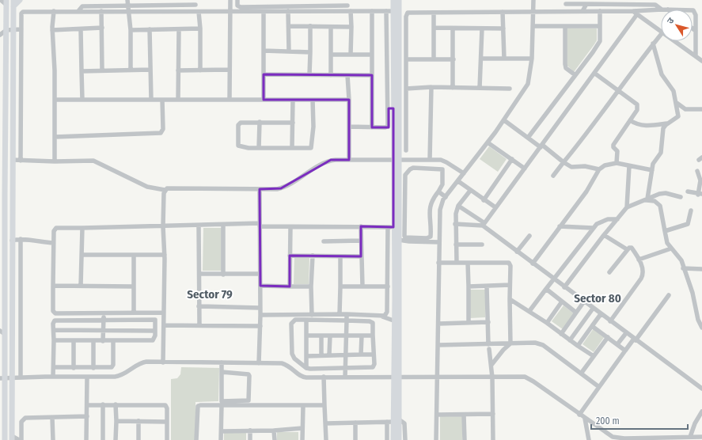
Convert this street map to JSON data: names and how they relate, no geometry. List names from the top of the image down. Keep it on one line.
{"districts":["Sector 79","Sector 80"],"scale_bar":"200 m","north":"top left"}
